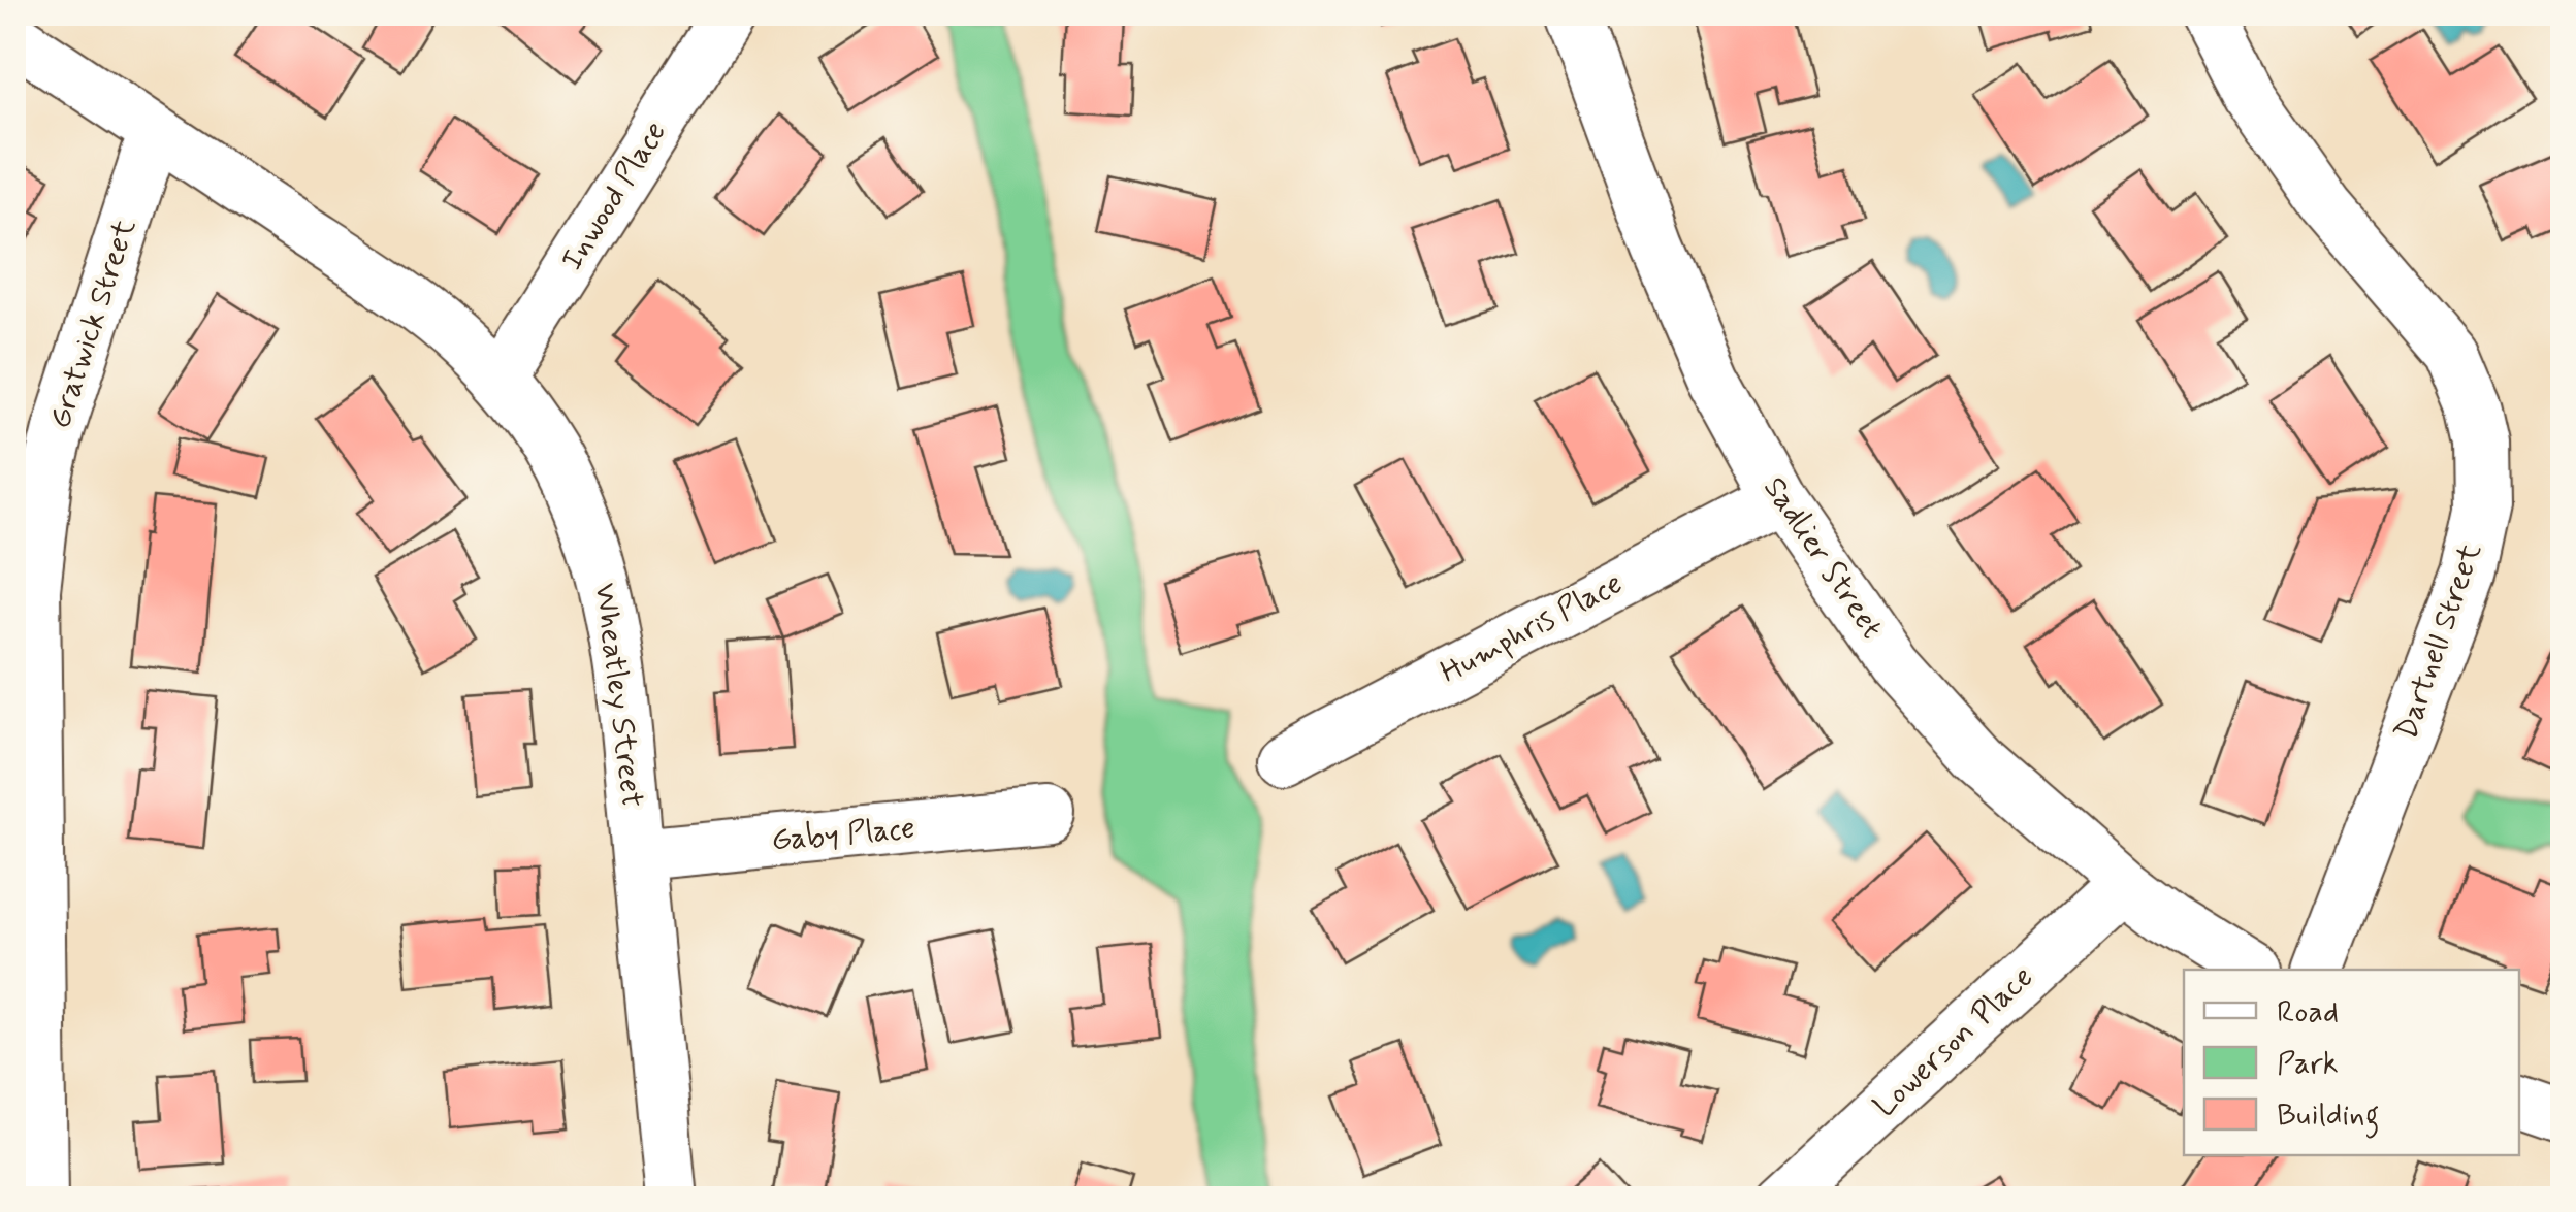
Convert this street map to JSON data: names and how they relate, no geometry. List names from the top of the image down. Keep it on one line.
{"streets":{"street":["Inwood Place","Gratwick Street","Sadlier Street","Humphris Place","Dartnell Street","Wheatley Street","Gaby Place","Lowerson Place"]},"crossings":[["Inwood Place","Wheatley Street"],["Gratwick Street","Wheatley Street"],["Sadlier Street","Humphris Place"],["Sadlier Street","Lowerson Place"],["Wheatley Street","Gaby Place"]],"legend":["Road","Park","Building"]}
